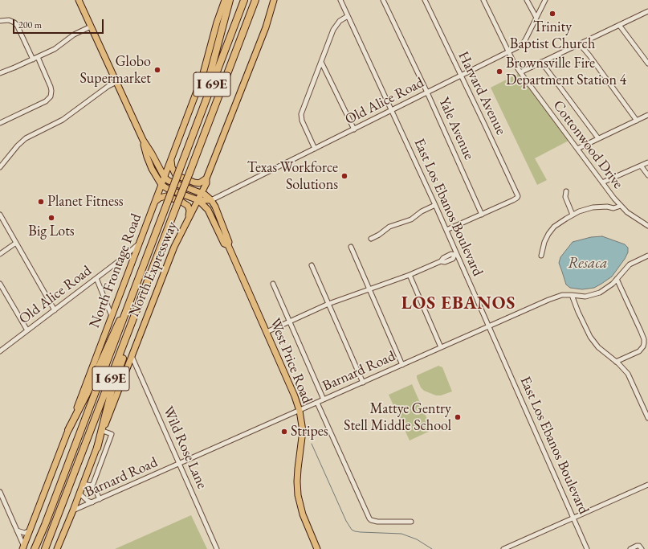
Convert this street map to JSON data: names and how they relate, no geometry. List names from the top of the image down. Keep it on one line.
{"streets":{"highway":["I 69E","North Expressway"],"main road":["North Frontage Road","West Price Road"],"street":["Harvard Avenue","Old Alice Road","Yale Avenue","Cottonwood Drive","East Los Ebanos Boulevard","Barnard Road","Wild Rose Lane"]},"crossings":[["Harvard Avenue","Old Alice Road"],["Harvard Avenue","Yale Avenue"],["Old Alice Road","Yale Avenue"],["Old Alice Road","Cottonwood Drive"],["Old Alice Road","East Los Ebanos Boulevard"],["Old Alice Road","North Frontage Road"],["Old Alice Road","West Price Road"],["East Los Ebanos Boulevard","Barnard Road"],["North Expressway","West Price Road"],["North Expressway","Barnard Road"],["North Expressway","Wild Rose Lane"],["North Frontage Road","West Price Road"],["West Price Road","Barnard Road"],["Barnard Road","Wild Rose Lane"]],"districts":["LOS EBANOS"],"water":["Resaca"],"places":["Trinity Baptist Church","Globo Supermarket","Brownsville Fire Department Station 4","Texas Workforce Solutions","Planet Fitness","Big Lots","Mattye Gentry Stell Middle School","Stripes"],"scale_bar":"200 m"}
